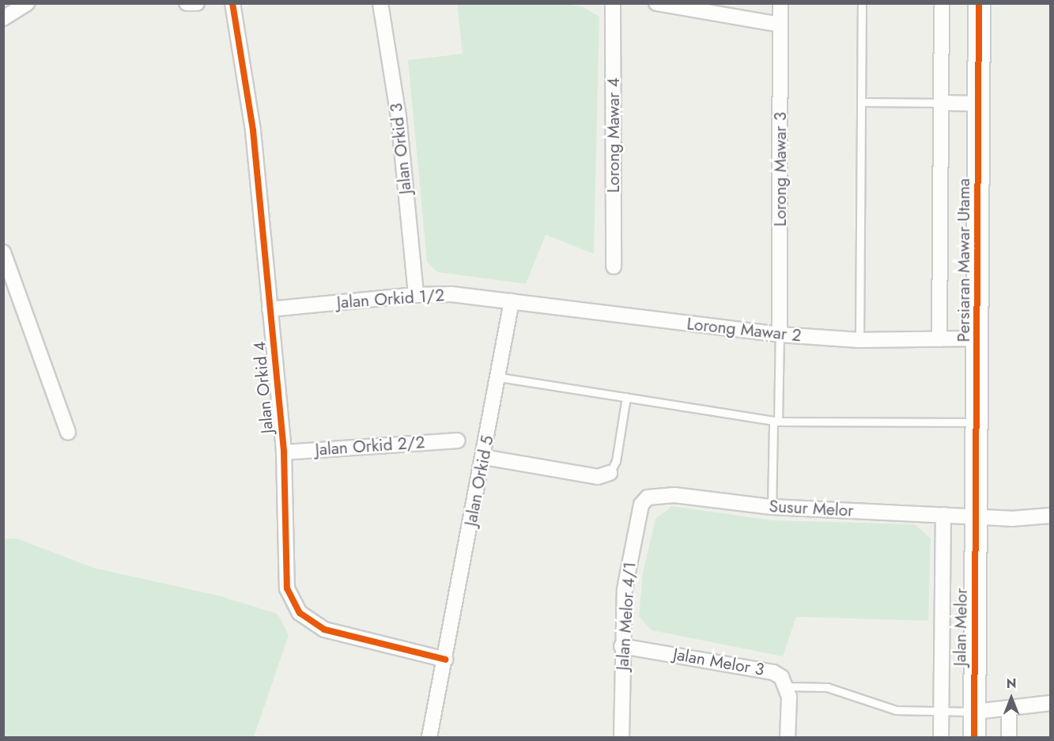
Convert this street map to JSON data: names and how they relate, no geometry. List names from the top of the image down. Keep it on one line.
{"streets":{"street":["Lorong Mawar 4","Jalan Orkid 3","Lorong Mawar 3","Persiaran Mawar Utama","Jalan Orkid 1/2","Lorong Mawar 2","Jalan Orkid 4","Jalan Orkid 2/2","Jalan Orkid 5","Susur Melor","Jalan Melor 4/1","Jalan Melor","Jalan Melor 3"]},"crossings":[["Jalan Orkid 3","Jalan Orkid 1/2"],["Lorong Mawar 3","Lorong Mawar 2"],["Persiaran Mawar Utama","Lorong Mawar 2"],["Persiaran Mawar Utama","Susur Melor"],["Persiaran Mawar Utama","Jalan Melor"],["Jalan Orkid 1/2","Lorong Mawar 2"],["Jalan Orkid 1/2","Jalan Orkid 4"],["Jalan Orkid 1/2","Jalan Orkid 5"],["Lorong Mawar 2","Jalan Orkid 5"],["Jalan Orkid 4","Jalan Orkid 2/2"],["Jalan Orkid 4","Jalan Orkid 5"],["Susur Melor","Jalan Melor 4/1"],["Susur Melor","Jalan Melor"],["Jalan Melor 4/1","Jalan Melor 3"]],"north":"top"}
